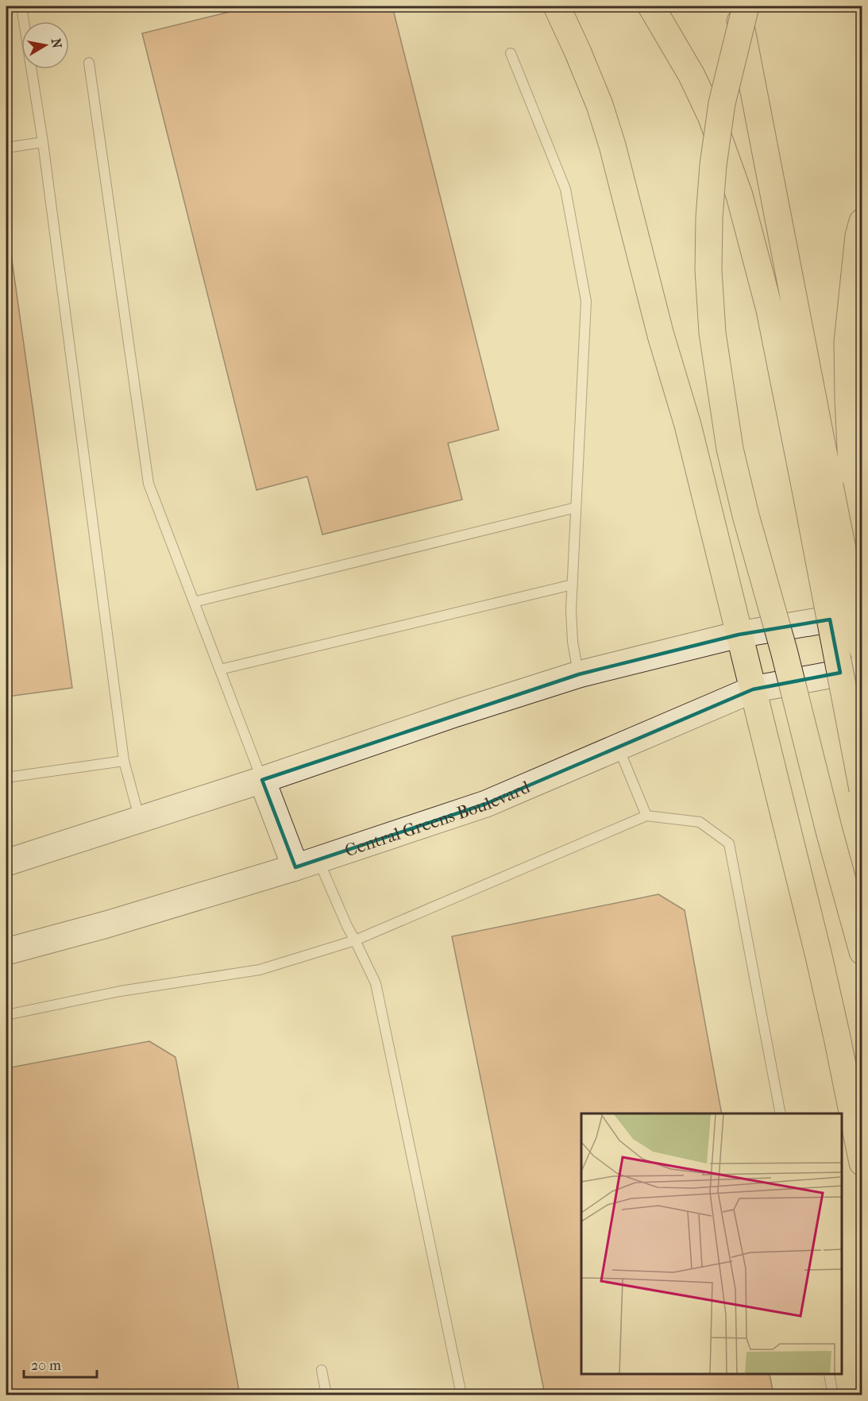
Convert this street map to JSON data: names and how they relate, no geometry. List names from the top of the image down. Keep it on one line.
{"streets":{"street":["Central Greens Boulevard"]},"scale_bar":"20 m","north":"right"}
